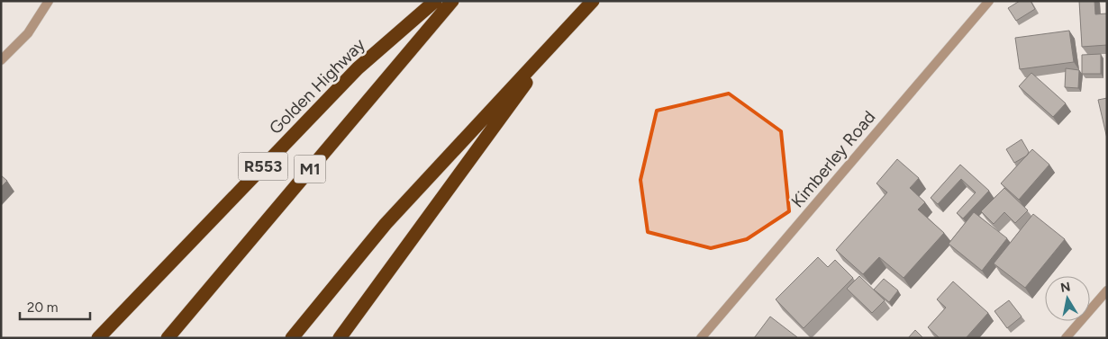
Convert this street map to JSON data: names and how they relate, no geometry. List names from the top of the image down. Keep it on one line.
{"streets":{"highway":["Golden Highway","R553","M1"],"street":["Kimberley Road"]},"scale_bar":"20 m","north":"top"}
